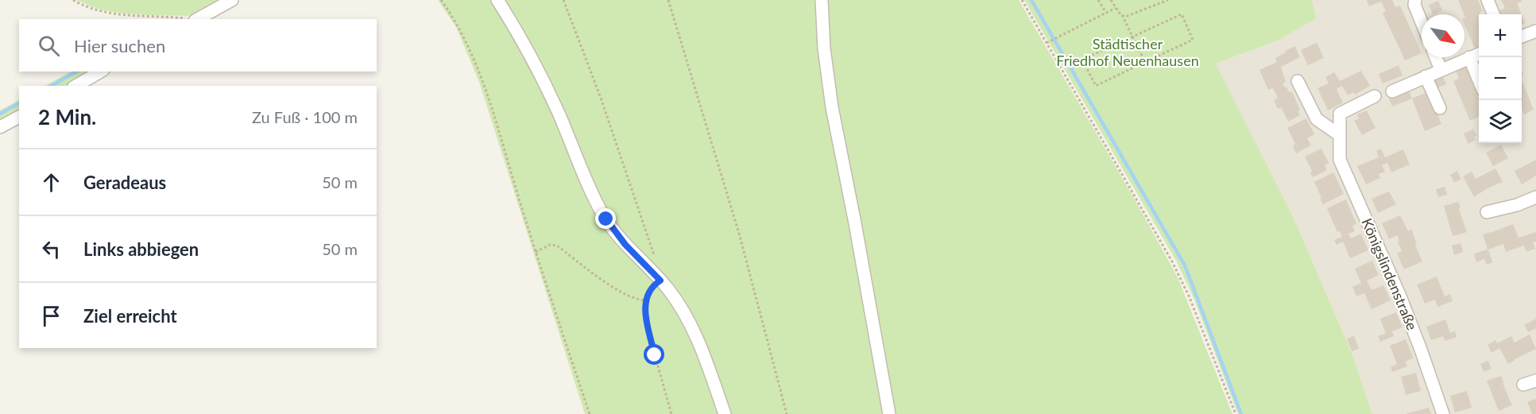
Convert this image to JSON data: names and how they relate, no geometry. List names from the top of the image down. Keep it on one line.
{"streets":{"street":["Königslindenstraße"]},"parks":["Städtischer Friedhof Neuenhausen"],"north":"bottom right","page":{"map_buttons":["+","−"],"search":"Hier suchen","heading":["2 Min.","Zu Fuß · 100 m"],"list":[["Geradeaus","50 m"],["Links abbiegen","50 m"],"Ziel erreicht"]}}
